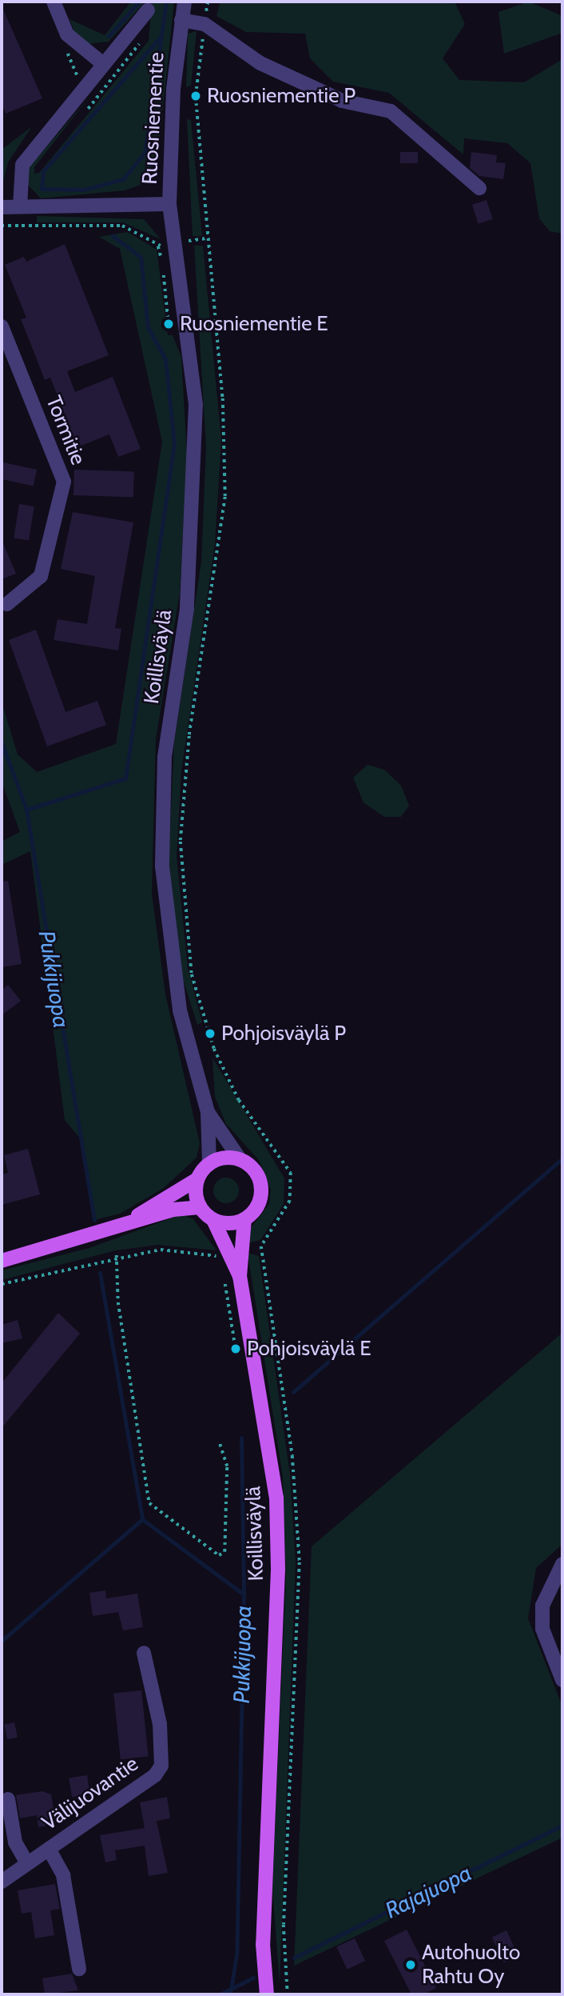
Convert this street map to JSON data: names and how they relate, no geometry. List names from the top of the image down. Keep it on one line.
{"streets":{"main road":["Koillisväylä"],"street":["Ruosniementie","Tormitie","Välijuovantie"]},"crossings":[["Ruosniementie","Koillisväylä"]],"water":["Pukkijuopa","Rajajuopa"],"places":["Ruosniementie P","Ruosniementie E","Pohjoisväylä P","Pohjoisväylä E","Autohuolto Rahtu Oy"]}
